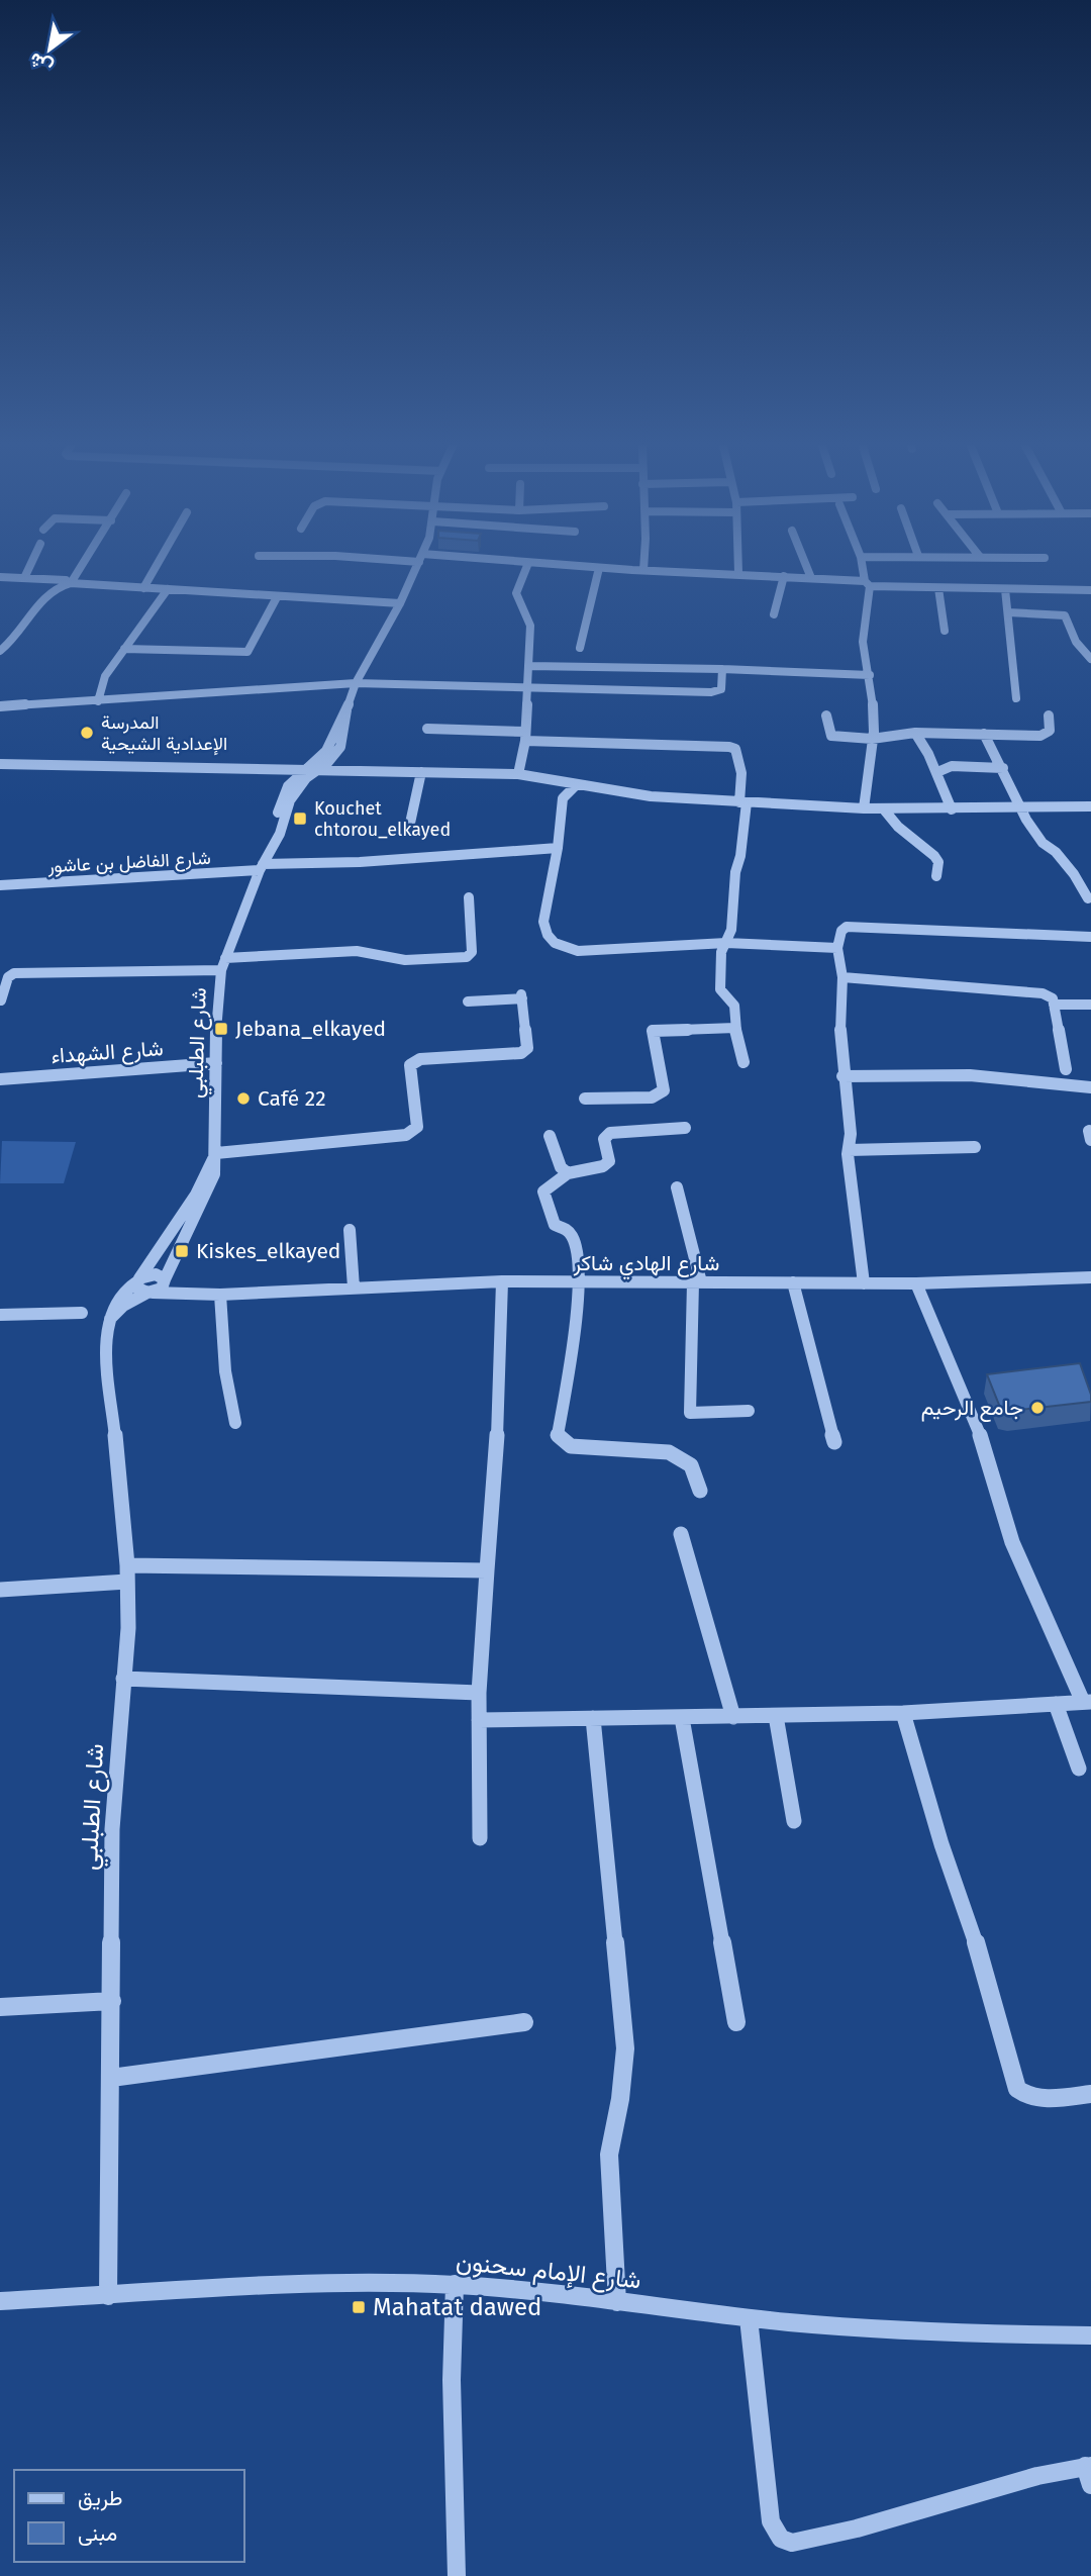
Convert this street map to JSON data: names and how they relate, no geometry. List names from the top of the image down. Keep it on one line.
{"streets":{"street":["شارع الفاضل بن عاشور","شارع الطبلبي","شارع الشهداء","شارع الهادي شاكر","شارع الإمام سحنون"]},"crossings":[["شارع الفاضل بن عاشور","شارع الطبلبي"],["شارع الطبلبي","شارع الشهداء"],["شارع الطبلبي","شارع الهادي شاكر"],["شارع الطبلبي","شارع الإمام سحنون"]],"places":{"other":["المدرسة الإعدادية الشيحية","Café 22","جامع الرحيم"],"transit":["Kouchet chtorou_elkayed","Jebana_elkayed","Kiskes_elkayed","Mahatat dawed"]},"legend":["طريق","مبنى"],"north":"bottom left"}
